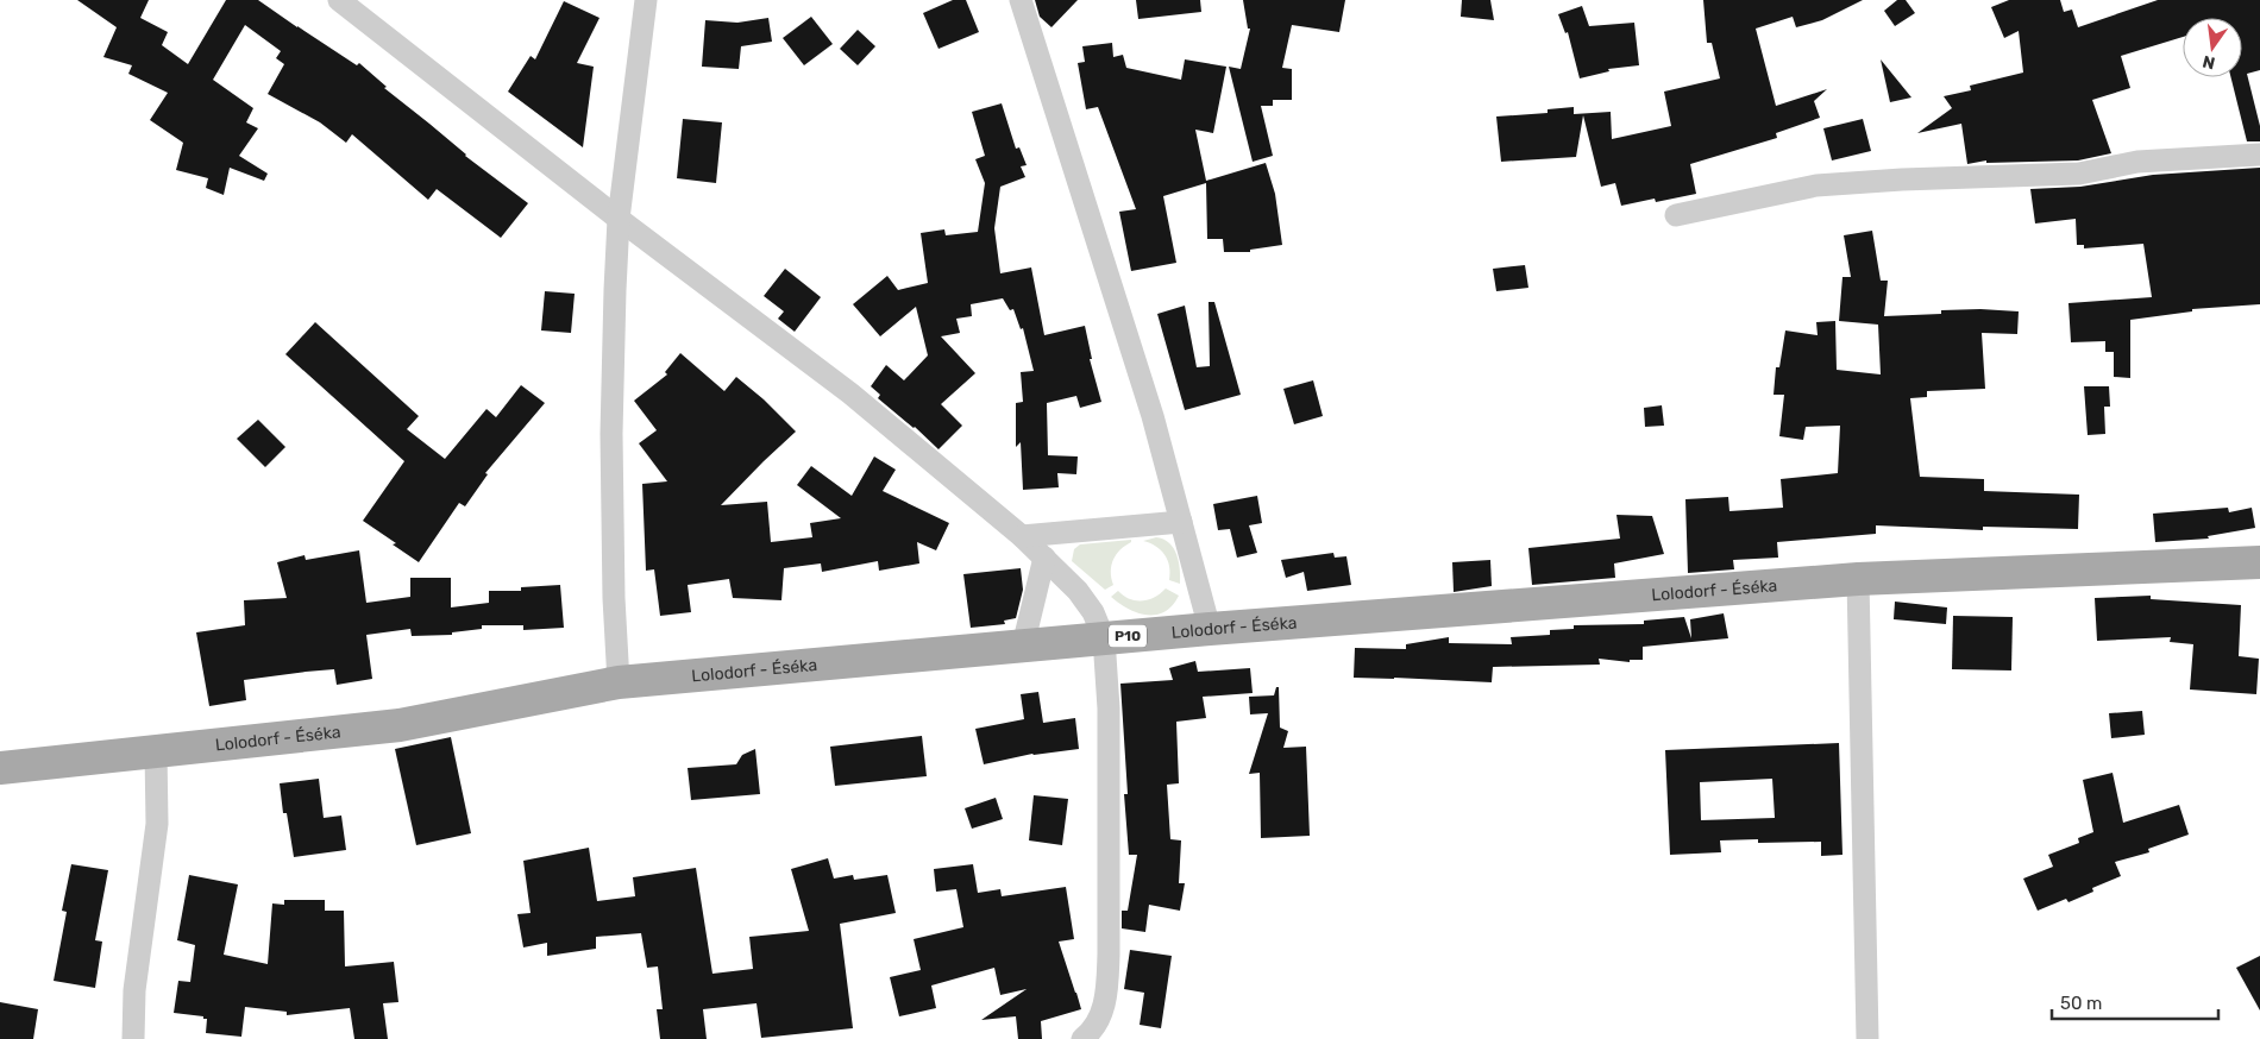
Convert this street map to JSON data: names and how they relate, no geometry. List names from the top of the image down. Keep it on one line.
{"streets":{"main road":["Lolodorf - Éséka","P10"]},"scale_bar":"50 m","north":"bottom"}
